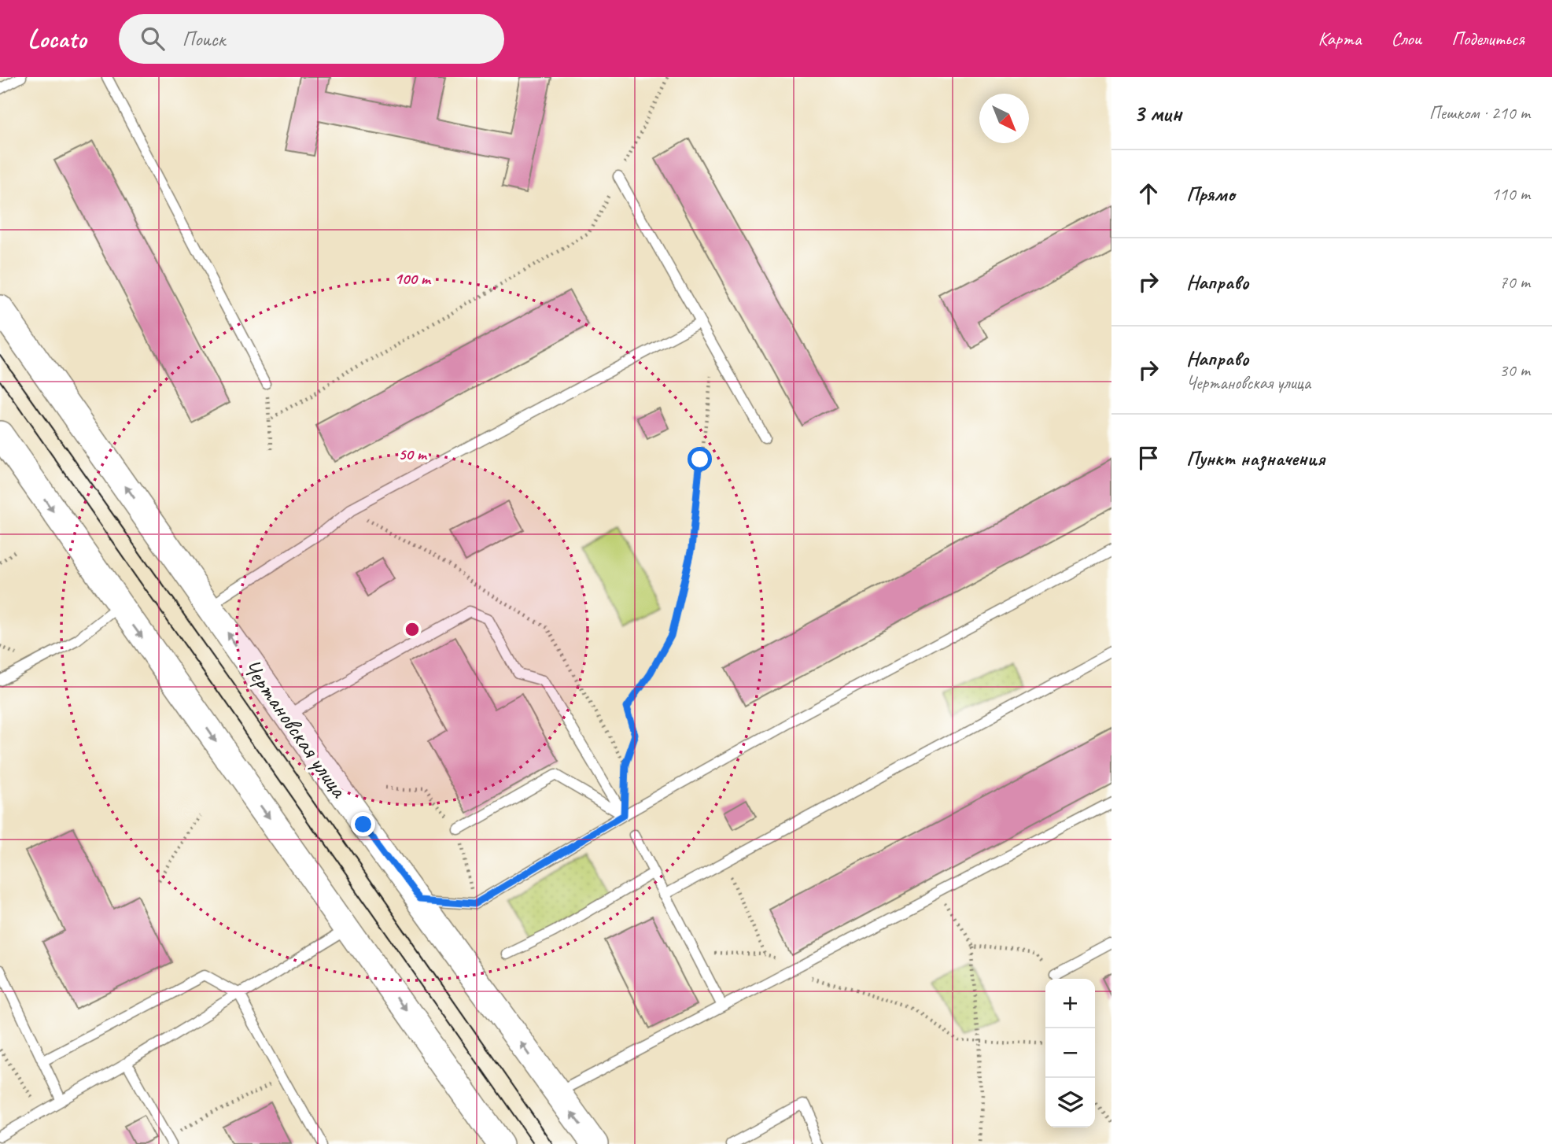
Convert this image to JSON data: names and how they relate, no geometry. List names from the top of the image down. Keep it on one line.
{"streets":{"main road":["Чертановская улица"]},"north":"bottom right","page":{"header":"Locato","search":"Поиск","nav":["Карта","Слои","Поделиться"],"heading":["3 мин","Пешком · 210 m"],"list":[["Прямо","110 m"],["Направо","70 m"],["Направо","Чертановская улица","30 m"],"Пункт назначения"],"map_buttons":["+","−"]},"rings":["100 m","50 m"]}
